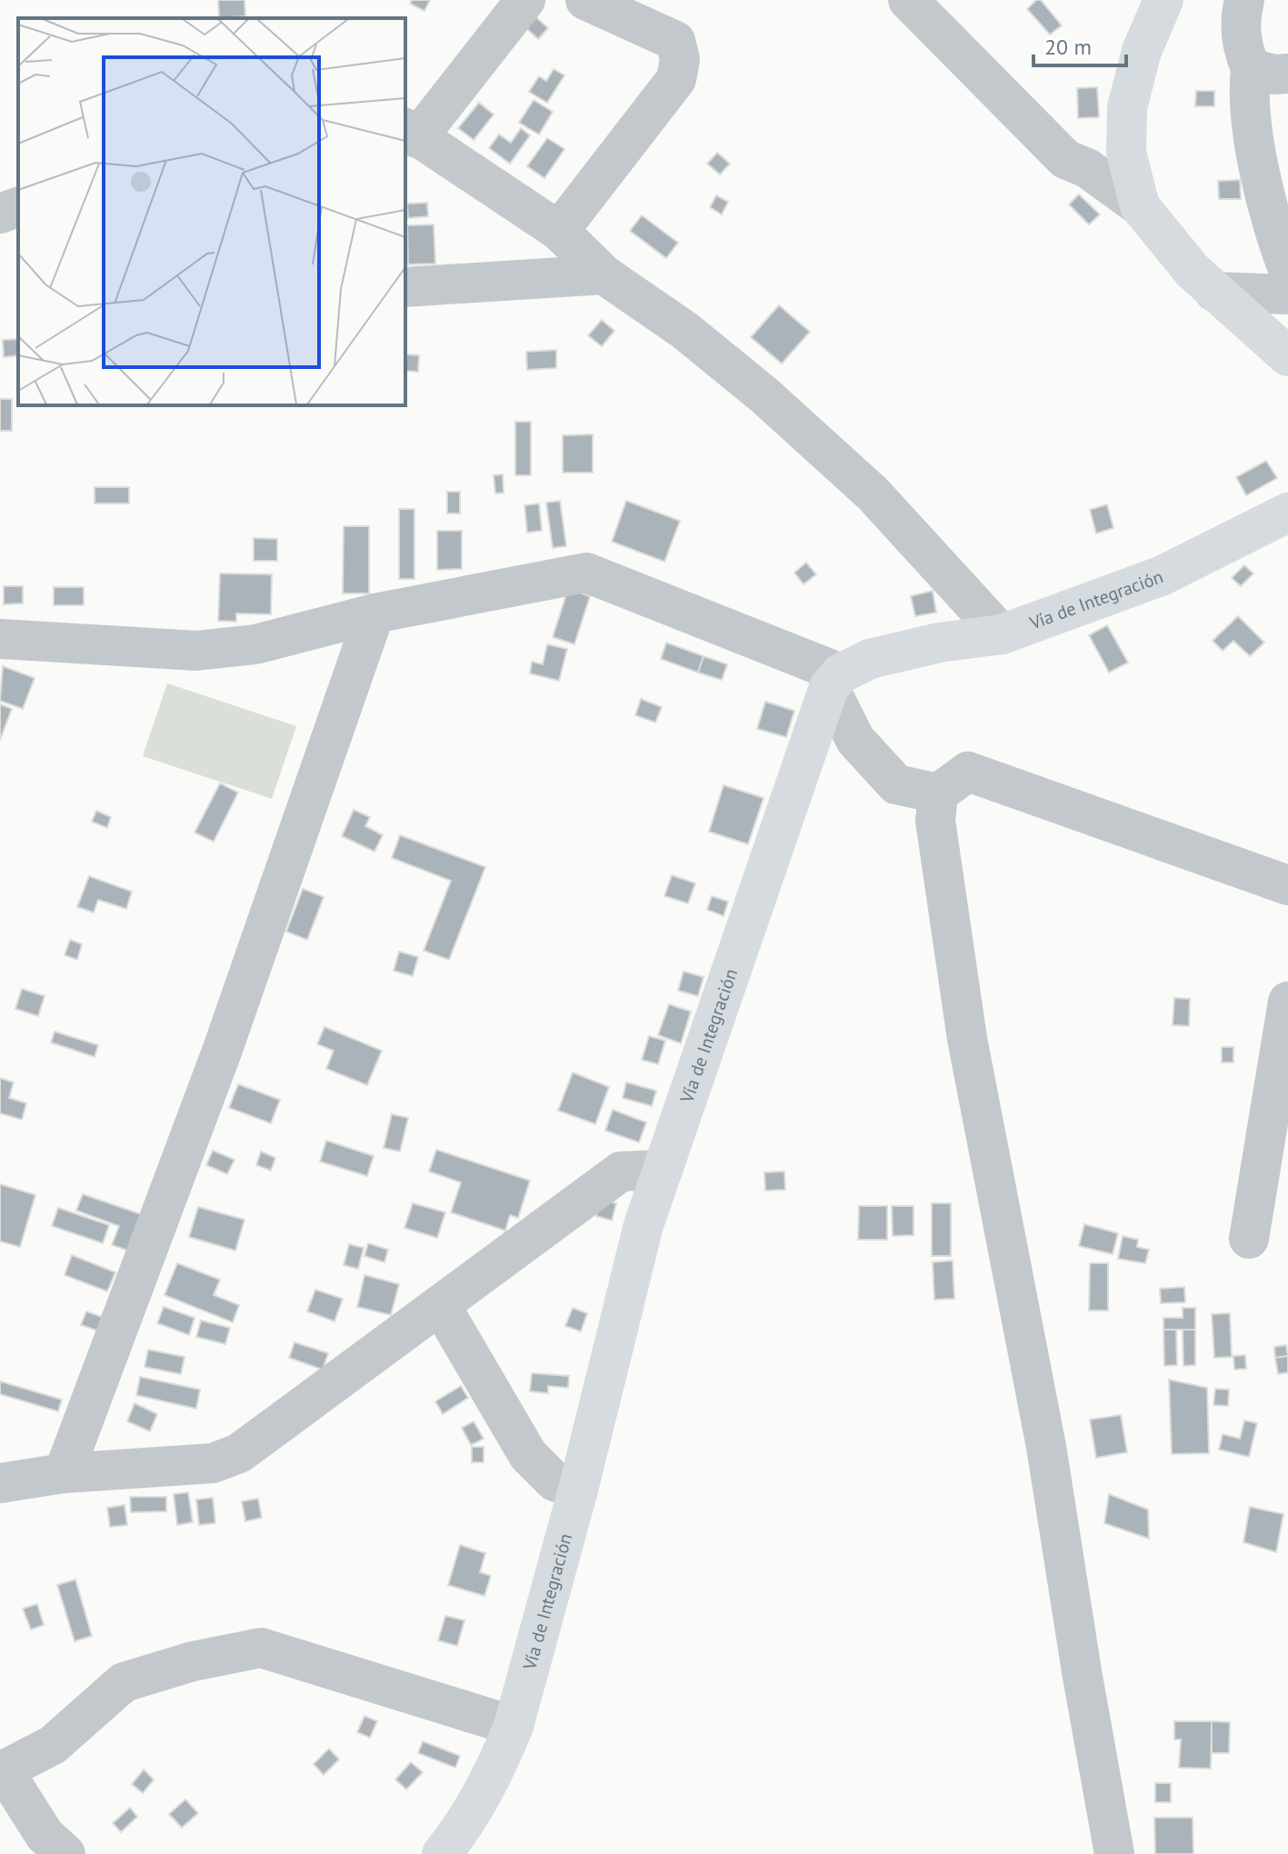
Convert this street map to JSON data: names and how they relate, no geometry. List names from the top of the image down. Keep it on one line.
{"streets":{"main road":["Vía de Integración"]},"scale_bar":"20 m"}
